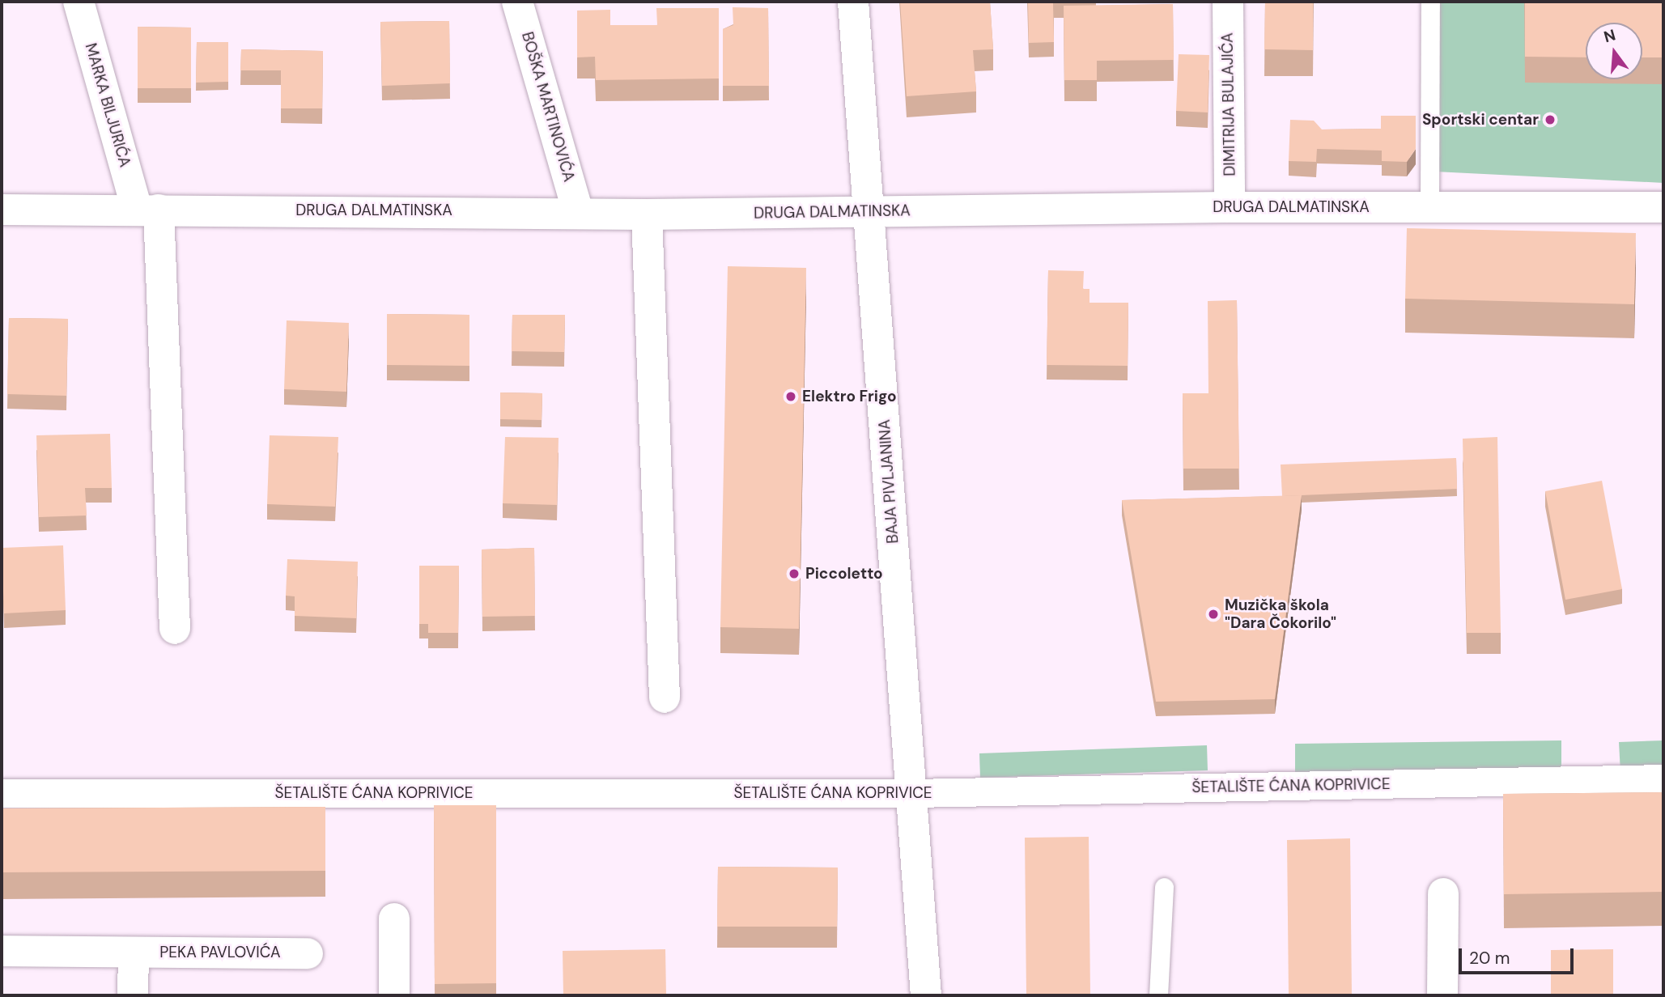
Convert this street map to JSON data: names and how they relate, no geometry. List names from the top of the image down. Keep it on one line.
{"streets":{"street":["DIMITRIJA BULAJIĆA","MARKA BILJURIĆA","BOŠKA MARTINOVIĆA","DRUGA DALMATINSKA","BAJA PIVLJANINA","ŠETALIŠTE ĆANA KOPRIVICE","PEKA PAVLOVIĆA"]},"crossings":[["DIMITRIJA BULAJIĆA","DRUGA DALMATINSKA"],["MARKA BILJURIĆA","DRUGA DALMATINSKA"],["BOŠKA MARTINOVIĆA","DRUGA DALMATINSKA"],["DRUGA DALMATINSKA","BAJA PIVLJANINA"],["BAJA PIVLJANINA","ŠETALIŠTE ĆANA KOPRIVICE"]],"places":["Sportski centar","Elektro Frigo","Piccoletto","Muzička škola \"Dara Čokorilo\""],"scale_bar":"20 m","north":"top"}
